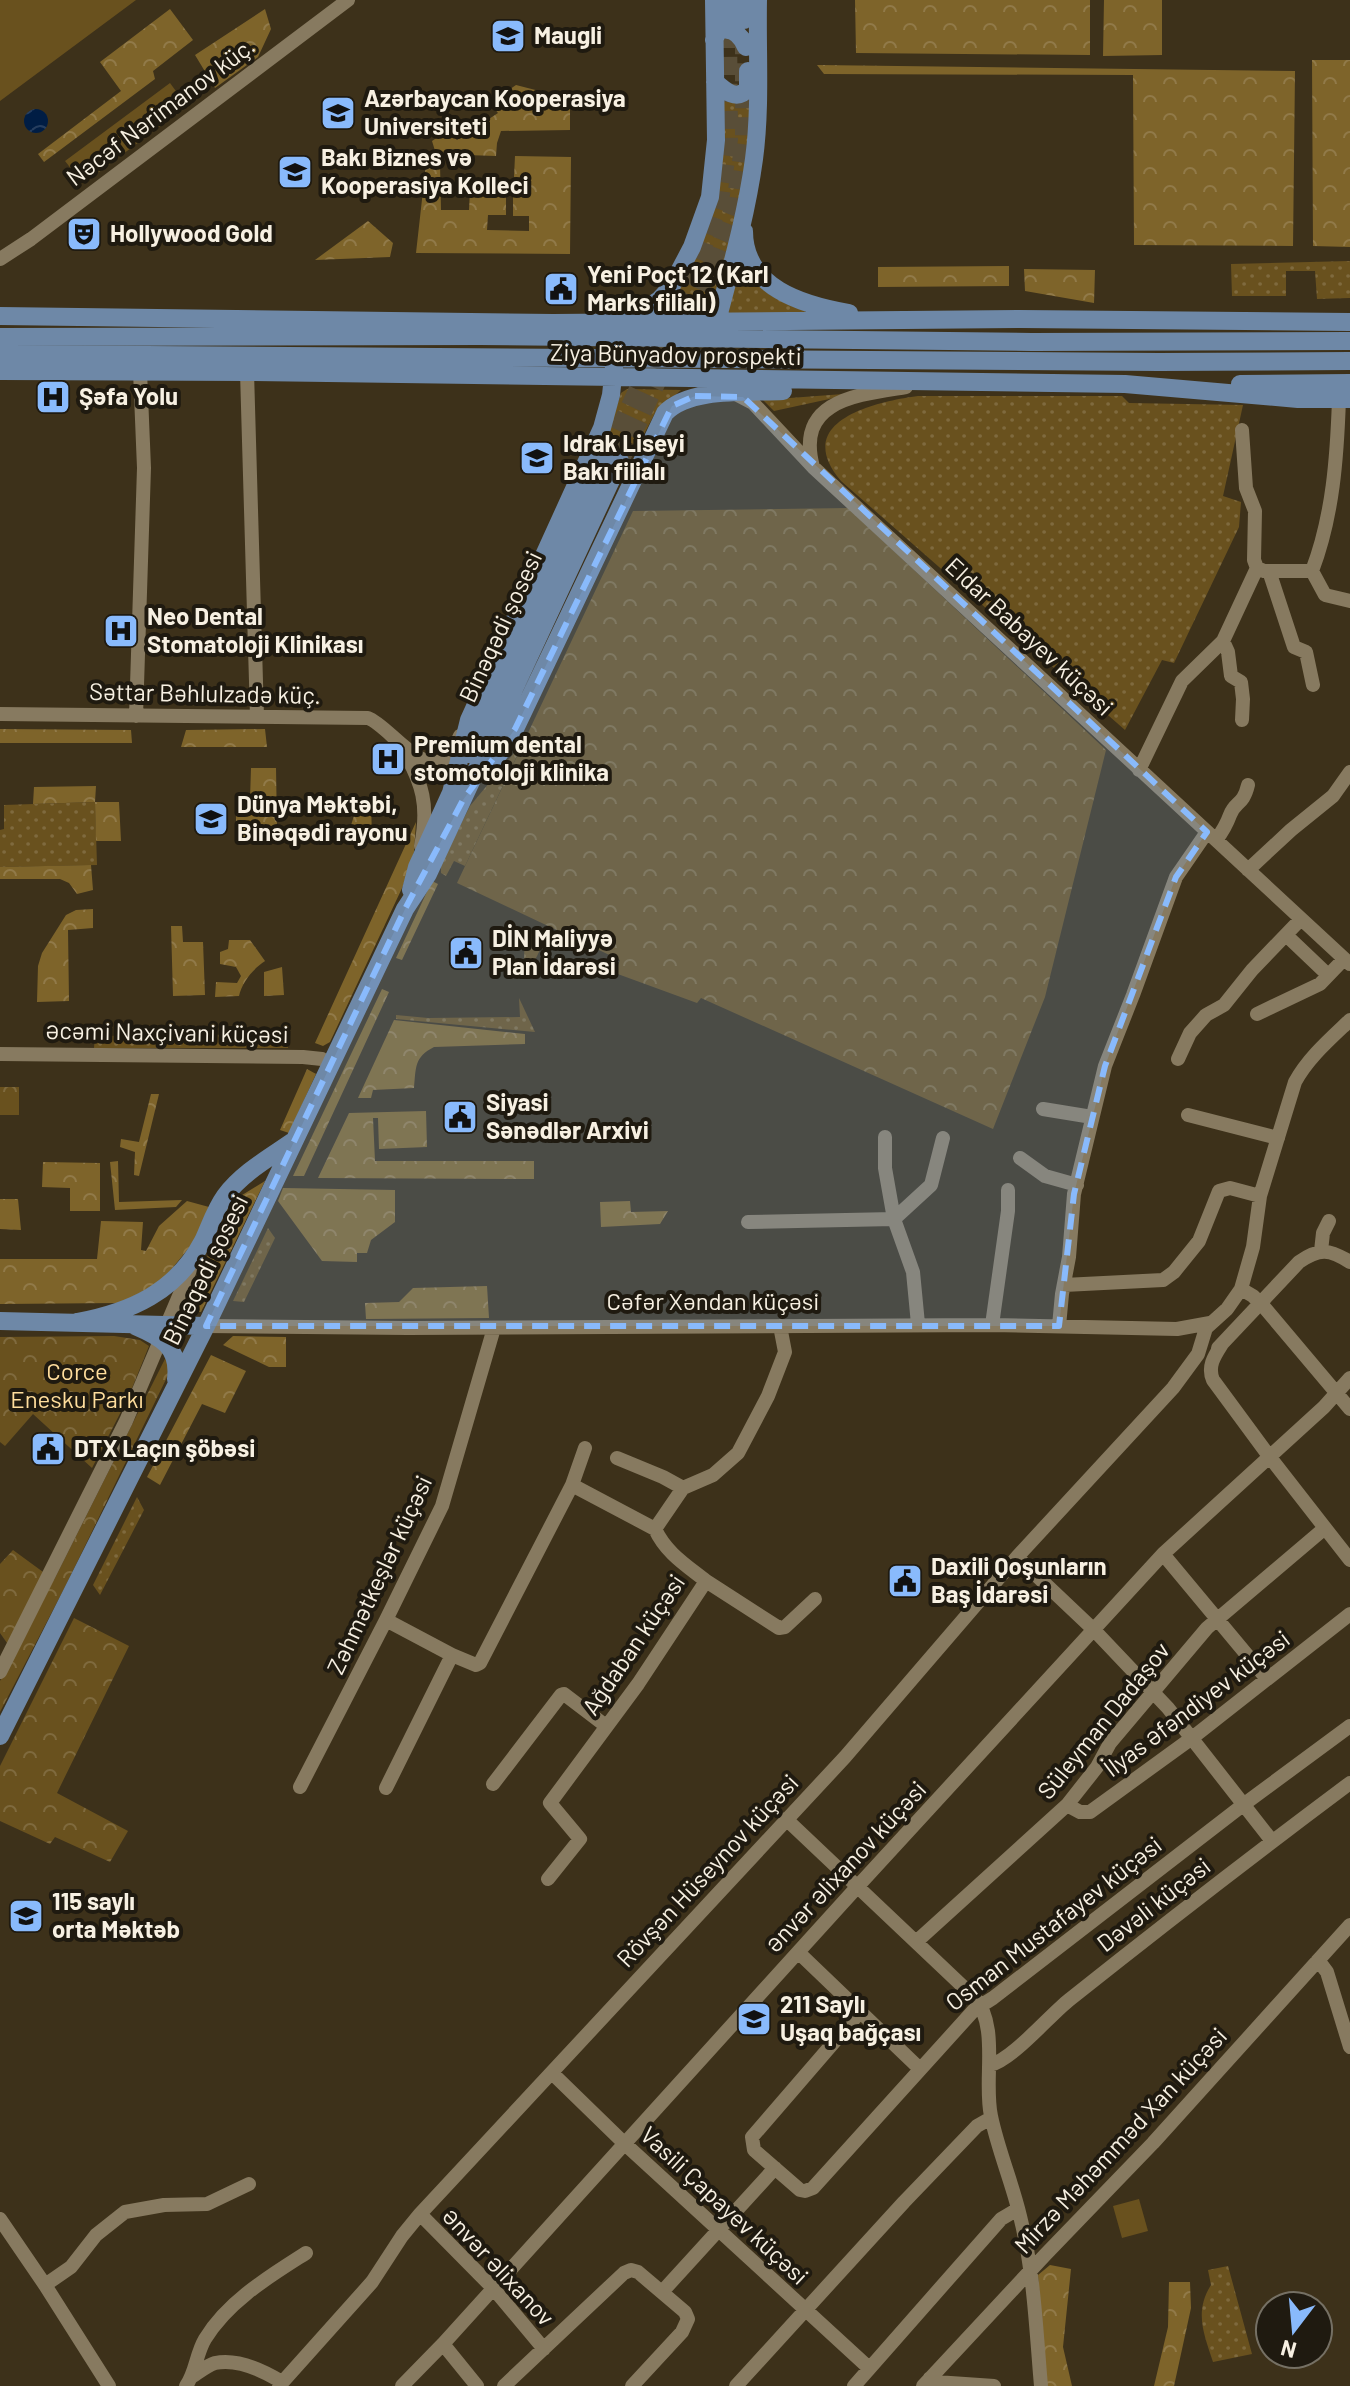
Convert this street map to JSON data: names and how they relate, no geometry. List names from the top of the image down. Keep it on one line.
{"streets":{"main road":["Ziya Bünyadov prospekti","Binəqədi şosesi"],"street":["Nəcəf Nərimanov küç.","Eldar Babayev küçəsi","Səttar Bəhlulzadə küç.","Əcəmi Naxçivani küçəsi","Cəfər Xəndan küçəsi","Zəhmətkeşlər küçəsi","Ağdaban küçəsi","İlyas Əfəndiyev küçəsi","Süleyman Dadaşov","Ənvər Əlixanov küçəsi","Rövşən Hüseynov küçəsi","Dəvəli küçəsi","Osman Mustafayev küçəsi","Mirzə Məhəmməd Xan küçəsi","Vasili Çapayev küçəsi","Ənvər Əlixanov"]},"crossings":[["Ziya Bünyadov prospekti","Eldar Babayev küçəsi"],["Binəqədi şosesi","Əcəmi Naxçivani küçəsi"],["Binəqədi şosesi","Cəfər Xəndan küçəsi"],["Cəfər Xəndan küçəsi","Zəhmətkeşlər küçəsi"],["İlyas Əfəndiyev küçəsi","Süleyman Dadaşov"],["Ənvər Əlixanov küçəsi","Vasili Çapayev küçəsi"],["Ənvər Əlixanov küçəsi","Ənvər Əlixanov"],["Rövşən Hüseynov küçəsi","Vasili Çapayev küçəsi"],["Rövşən Hüseynov küçəsi","Ənvər Əlixanov"]],"parks":["Corce Enesku Parkı"],"places":{"school or university":["Maugli","Azərbaycan Kooperasiya Universiteti","Bakı Biznes və Kooperasiya Kolleci","Idrak Liseyi Bakı filialı","Dünya Məktəbi, Binəqədi rayonu","115 saylı orta Məktəb","211 Saylı Uşaq bağçası"],"theatre":["Hollywood Gold"],"public building":["Yeni Poçt 12 (Karl Marks filialı)","DİN Maliyyə Plan İdarəsi","Siyasi Sənədlər Arxivi","DTX Laçın şöbəsi","Daxili Qoşunların Baş İdarəsi"],"hospital":["Şəfa Yolu","Neo Dental Stomatoloji Klinikası","Premium dental stomotoloji klinika"]},"north":"bottom"}
